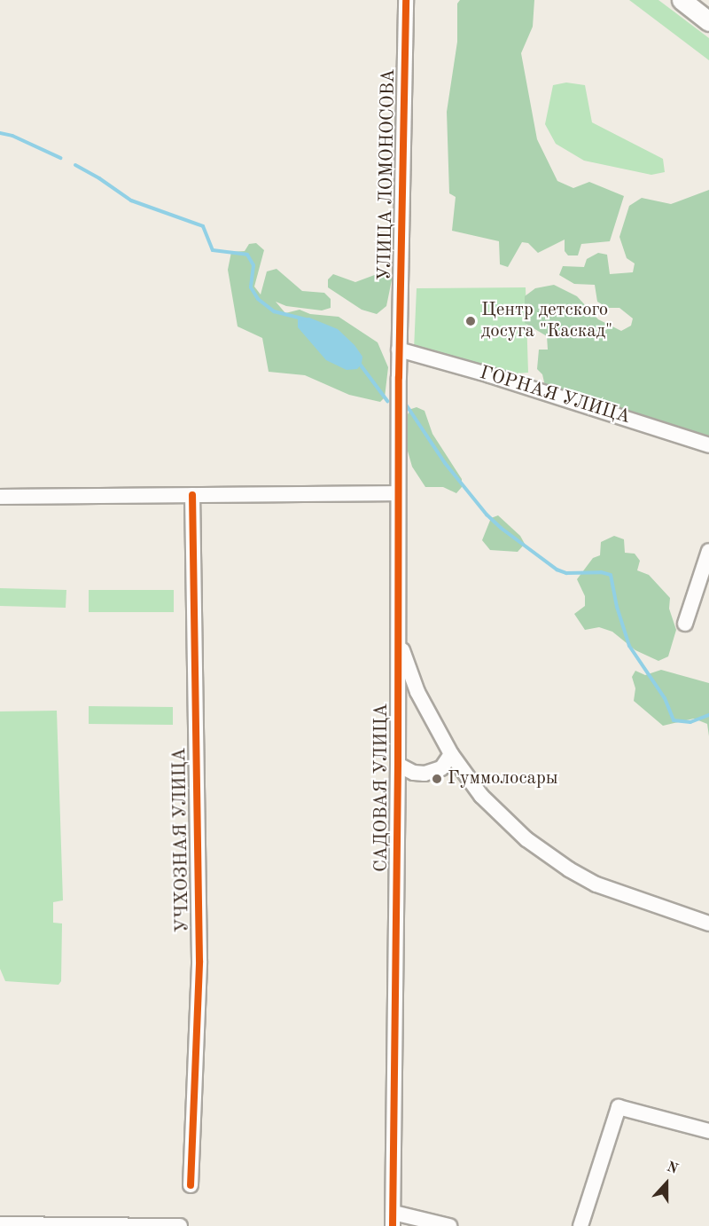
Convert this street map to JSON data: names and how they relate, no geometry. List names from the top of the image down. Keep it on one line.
{"streets":{"street":["УЛИЦА ЛОМОНОСОВА","ГОРНАЯ УЛИЦА","САДОВАЯ УЛИЦА","УЧХОЗНАЯ УЛИЦА"]},"crossings":[["УЛИЦА ЛОМОНОСОВА","ГОРНАЯ УЛИЦА"],["УЛИЦА ЛОМОНОСОВА","САДОВАЯ УЛИЦА"],["ГОРНАЯ УЛИЦА","САДОВАЯ УЛИЦА"]],"places":["Центр детского досуга \"Каскад\"","Гуммолосары"],"north":"top"}
